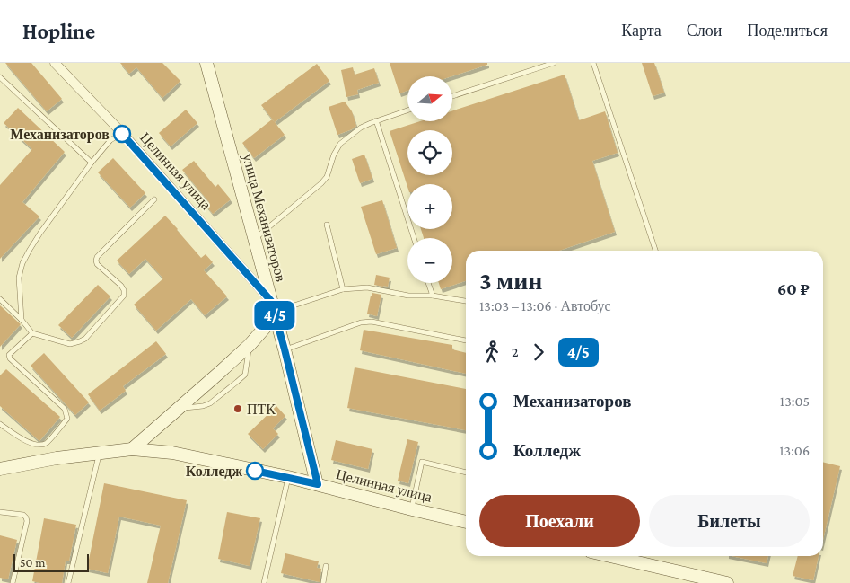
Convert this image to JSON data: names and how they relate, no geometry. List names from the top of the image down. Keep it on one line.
{"streets":{"street":["Целинная улица","улица Механизаторов"]},"crossings":[["Целинная улица","улица Механизаторов"]],"places":["Механизаторов","ПТК","Колледж"],"lines":["bus line 4/5"],"scale_bar":"50 m","north":"right","page":{"header":"Hopline","nav":["Карта","Слои","Поделиться"],"on_map":"4/5","map_buttons":["+","−"],"heading":["3 мин","13:03 – 13:06 · Автобус","60 ₽"],"legs":["2","4/5"],"list":[{"name":"Механизаторов","value":"13:05"},{"name":"Колледж","value":"13:06"}],"buttons":["Поехали","Билеты"],"scale":"50 m"}}
